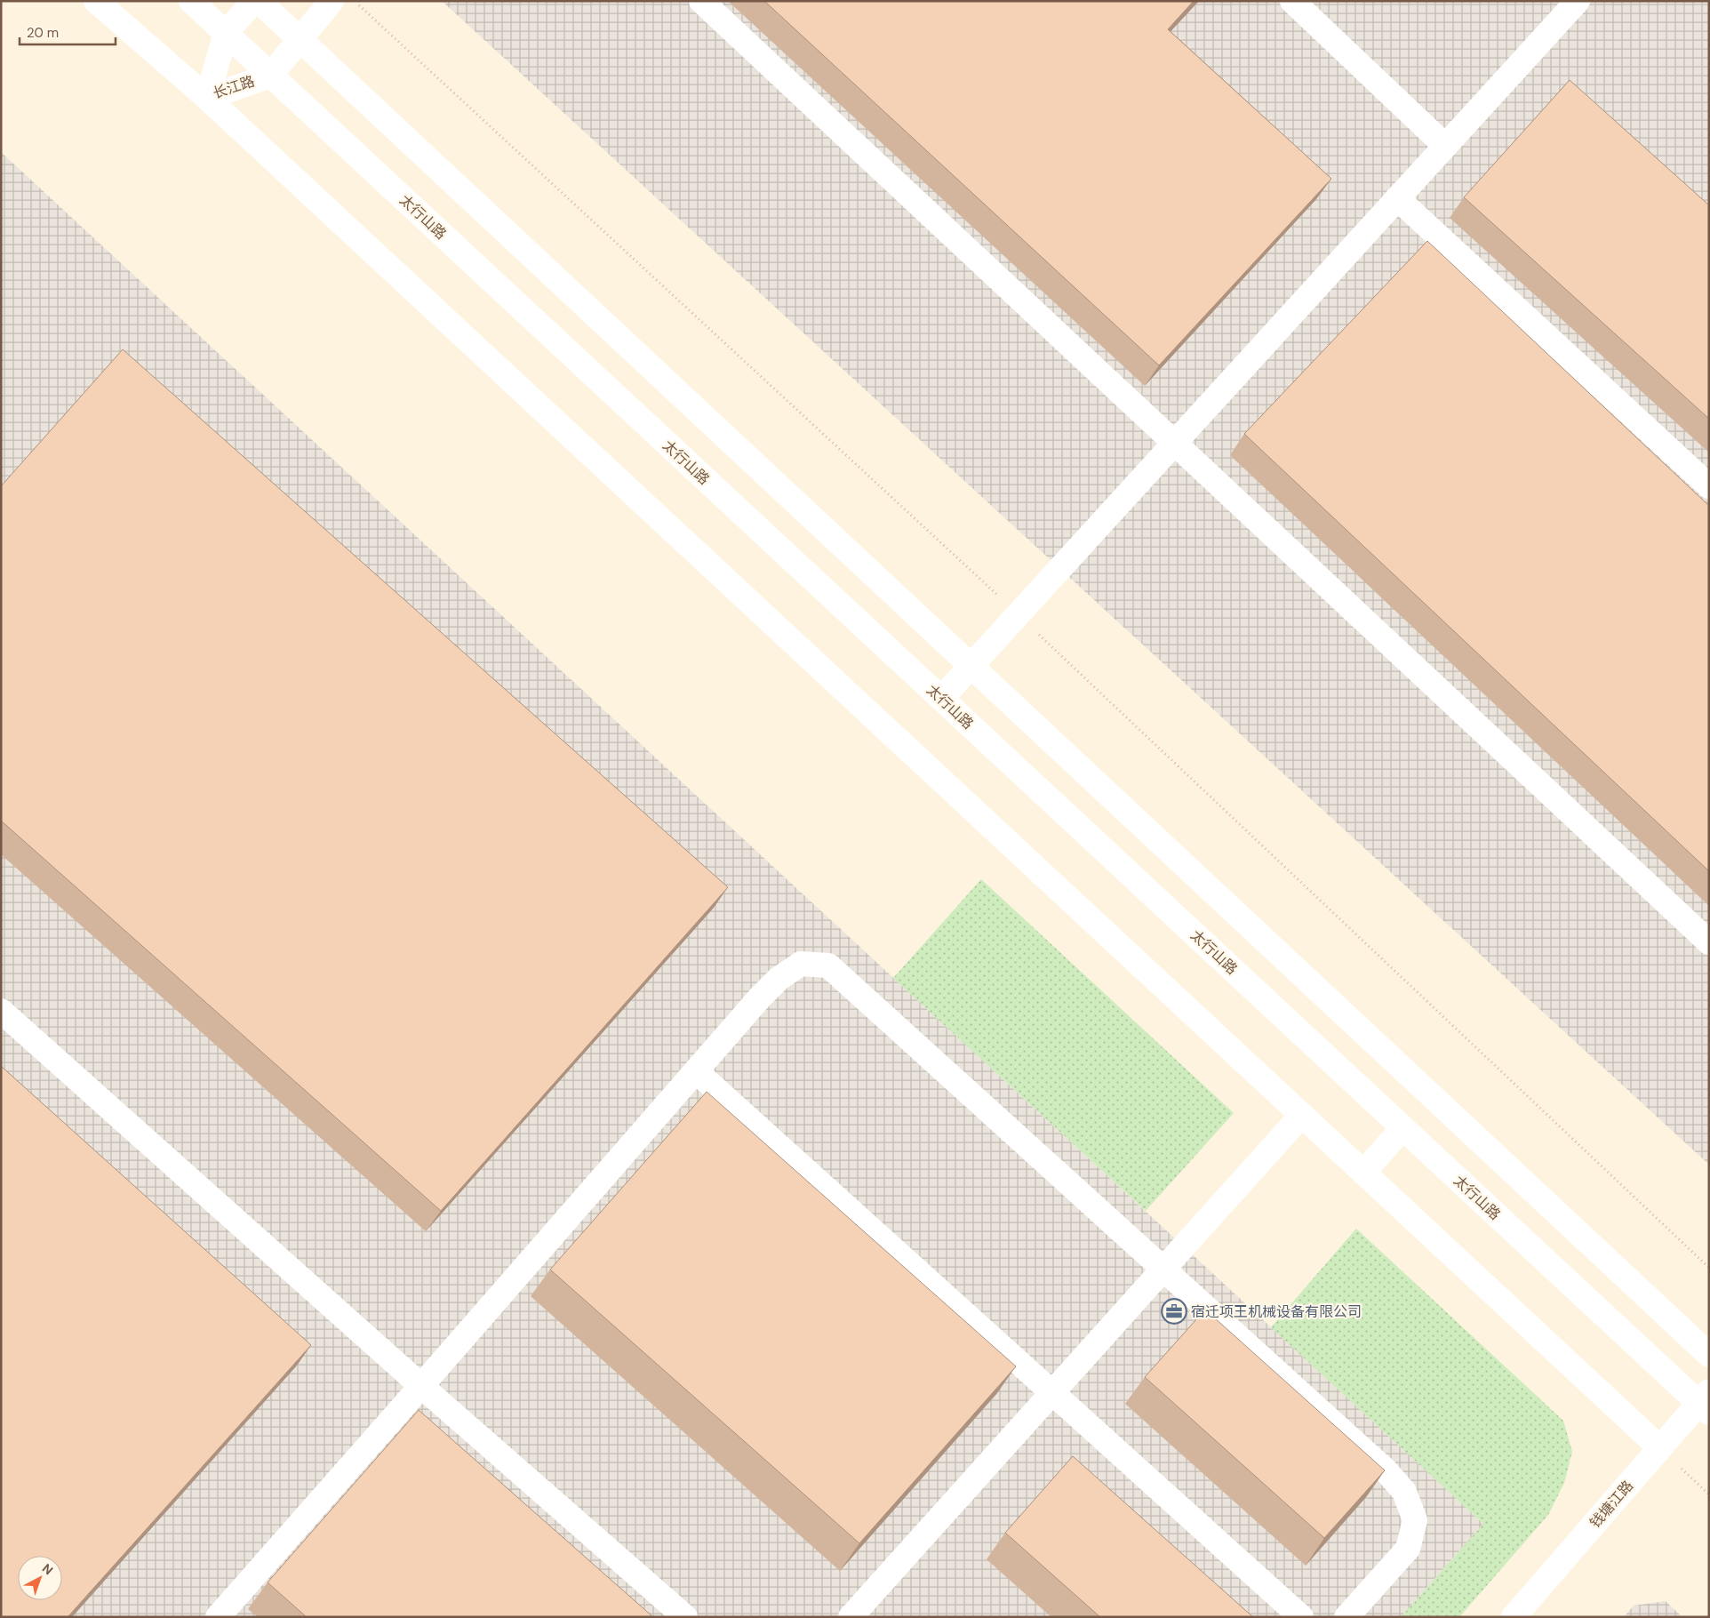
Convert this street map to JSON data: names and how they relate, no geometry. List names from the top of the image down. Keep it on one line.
{"streets":{"street":["长江路","太行山路","钱塘江路"]},"crossings":[["长江路","太行山路"],["太行山路","钱塘江路"]],"places":{"office":["宿迁项王机械设备有限公司"]},"scale_bar":"20 m","north":"top right"}
